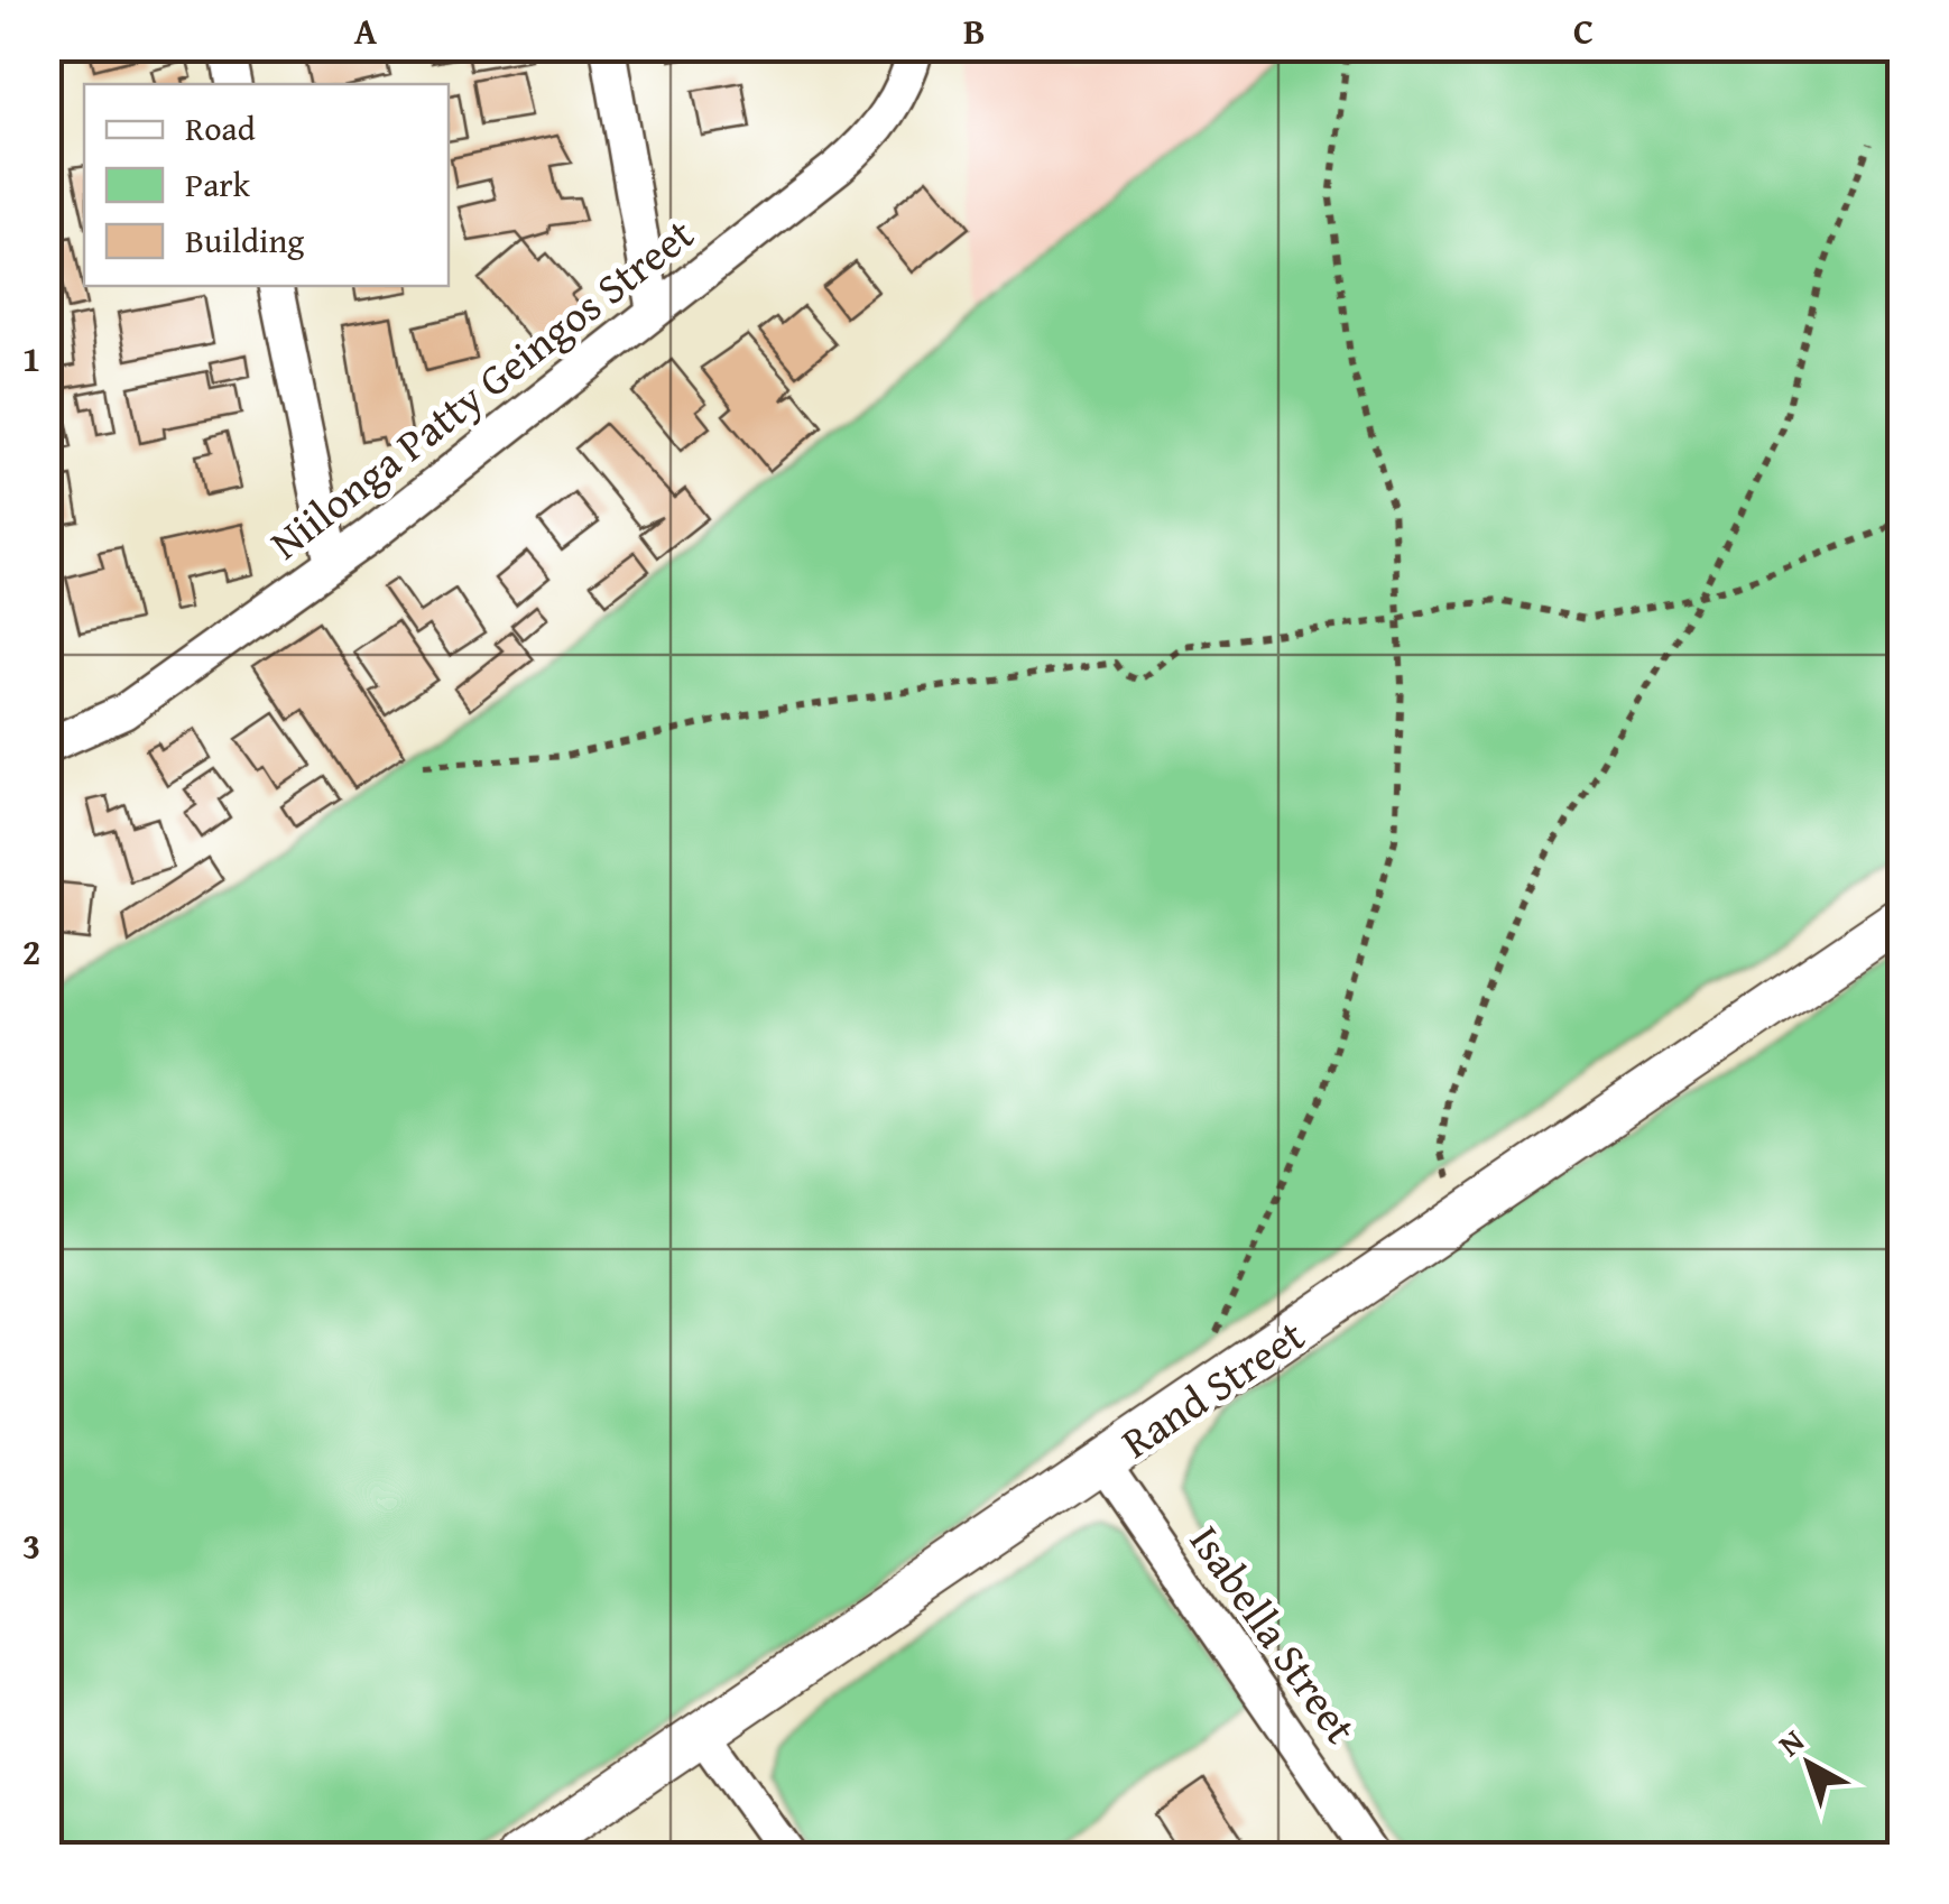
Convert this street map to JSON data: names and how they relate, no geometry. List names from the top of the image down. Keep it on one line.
{"streets":{"street":["Niilonga Patty Geingos Street","Rand Street","Isabella Street"]},"crossings":[["Rand Street","Isabella Street"]],"legend":["Road","Park","Building"],"north":"top left","grid":{"columns":["A","B","C"],"rows":["1","2","3"]}}
